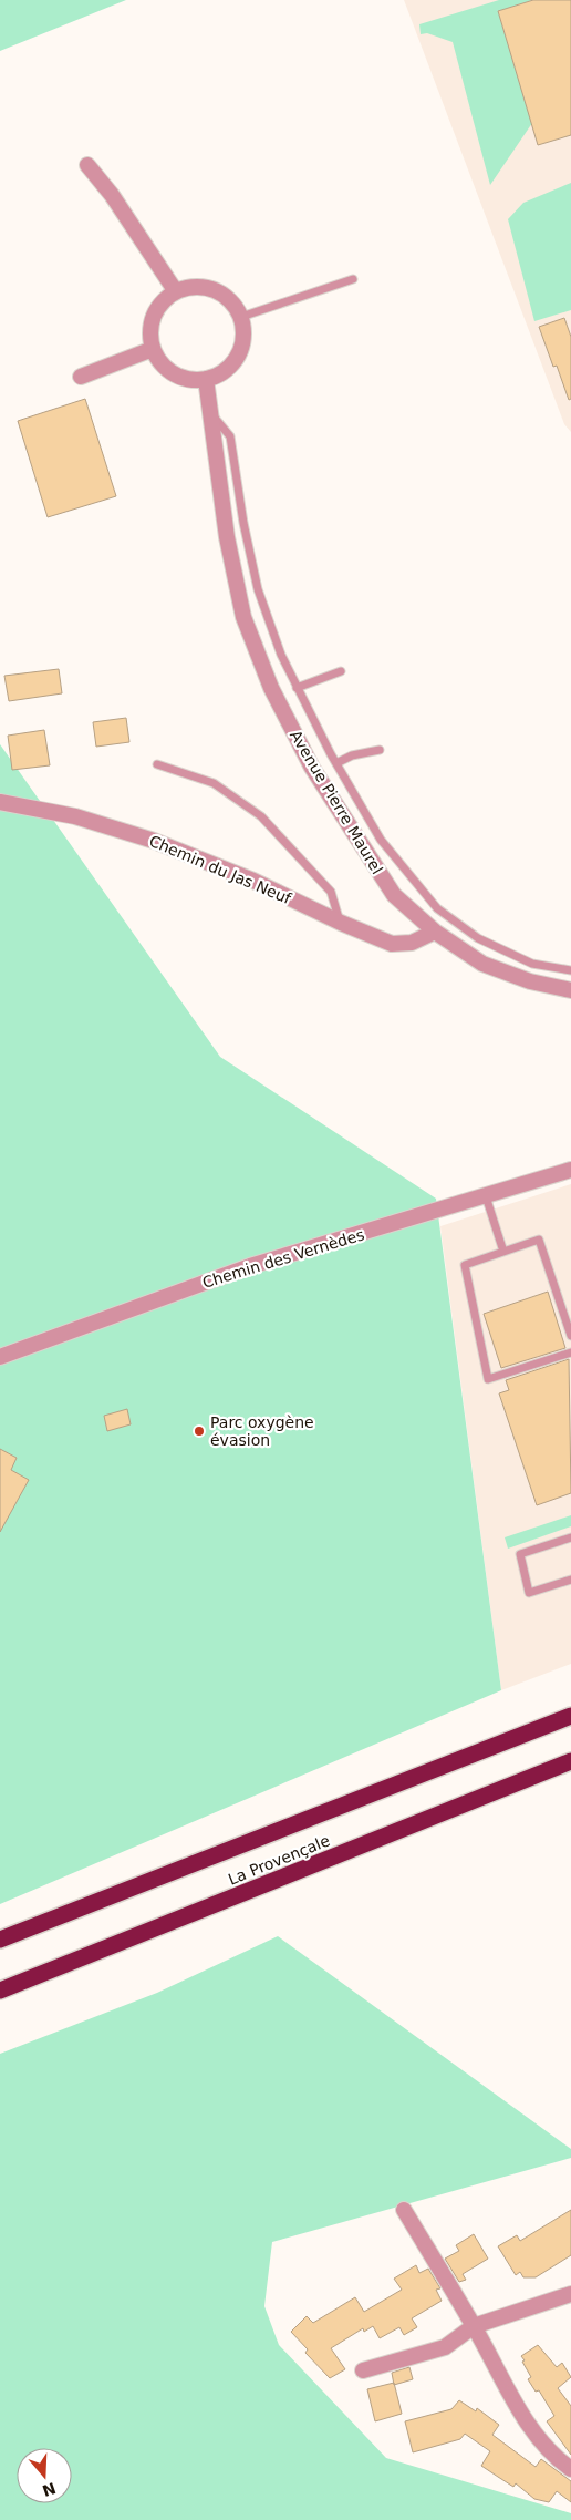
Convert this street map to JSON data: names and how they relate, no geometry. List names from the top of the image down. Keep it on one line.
{"streets":{"highway":["La Provençale"],"street":["Avenue Pierre Maurel","Chemin du Jas Neuf","Chemin des Vernèdes"]},"crossings":[["Avenue Pierre Maurel","Chemin du Jas Neuf"]],"places":["Parc oxygène évasion"],"north":"bottom"}
